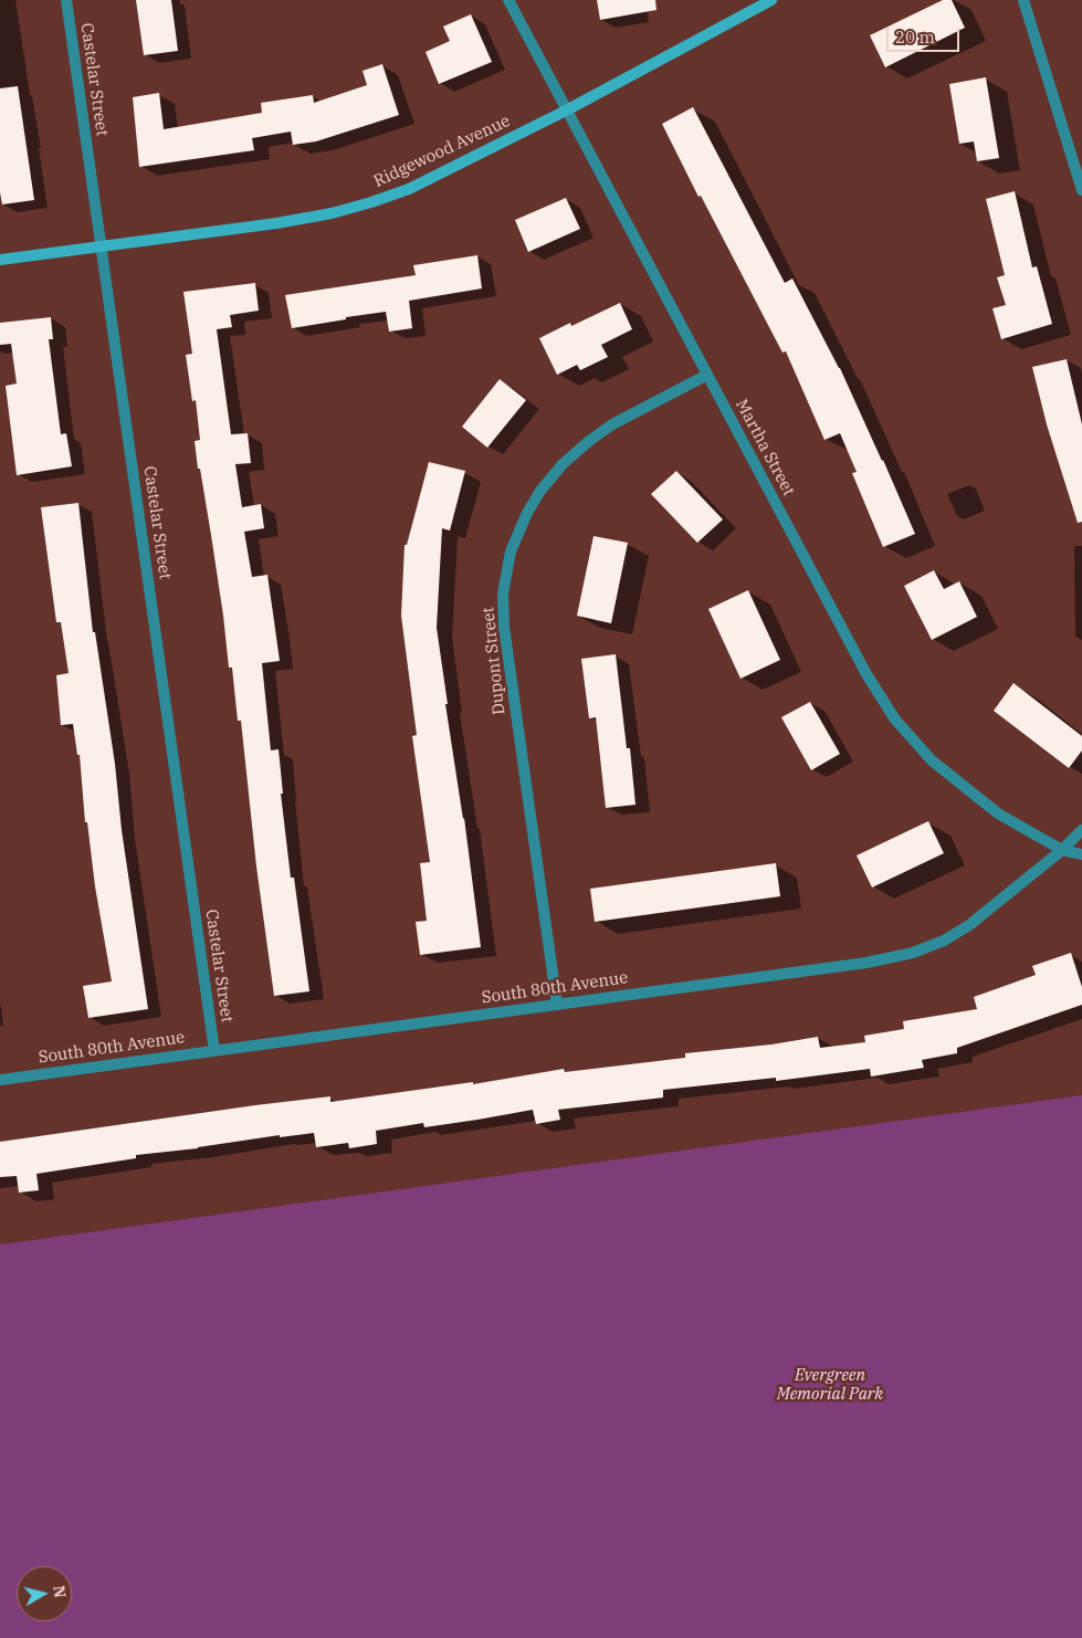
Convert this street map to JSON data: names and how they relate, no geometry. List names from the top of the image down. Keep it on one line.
{"streets":{"main road":["Ridgewood Avenue"],"street":["Castelar Street","Martha Street","Dupont Street","South 80th Avenue"]},"crossings":[["Castelar Street","Ridgewood Avenue"],["Castelar Street","South 80th Avenue"],["Ridgewood Avenue","Martha Street"],["Martha Street","Dupont Street"],["Martha Street","South 80th Avenue"],["Dupont Street","South 80th Avenue"]],"parks":["Evergreen Memorial Park"],"scale_bar":"20 m","north":"right"}
